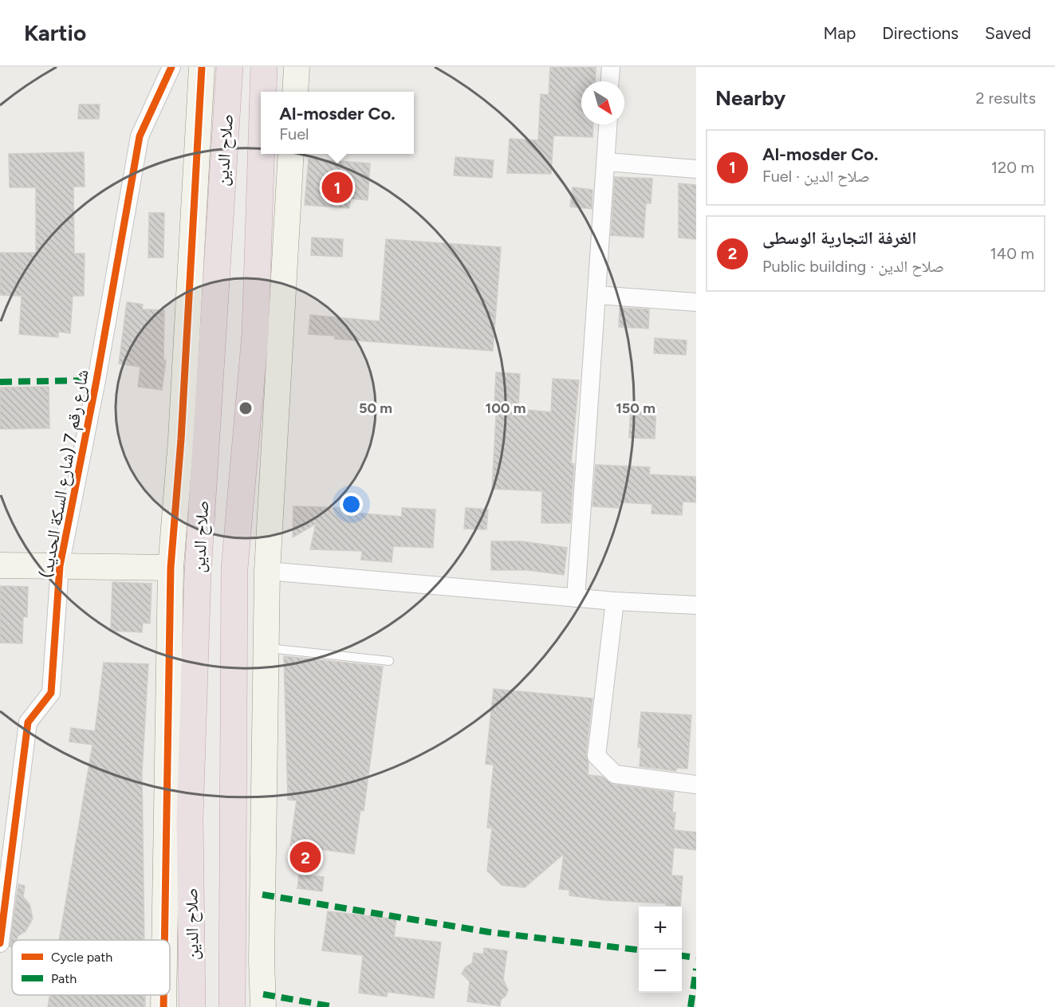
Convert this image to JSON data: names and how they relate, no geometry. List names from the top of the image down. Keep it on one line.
{"streets":{"highway":["صلاح الدين"],"street":["شارع رقم 7 (شارع السكة الحديد)"]},"legend":["Cycle path","Path"],"north":"bottom right","page":{"header":"Kartio","nav":["Map","Directions","Saved"],"heading":["Nearby","2 results"],"popup":["Al-mosder Co.","Fuel"],"list":[{"mark":"1","name":"Al-mosder Co.","note":"Fuel · صلاح الدين","value":"120 m"},{"mark":"2","name":"الغرفة التجارية الوسطى","note":"Public building · صلاح الدين","value":"140 m"}],"pins":["1","2"],"map_buttons":["+","−"]},"rings":["50 m","100 m","150 m"]}
